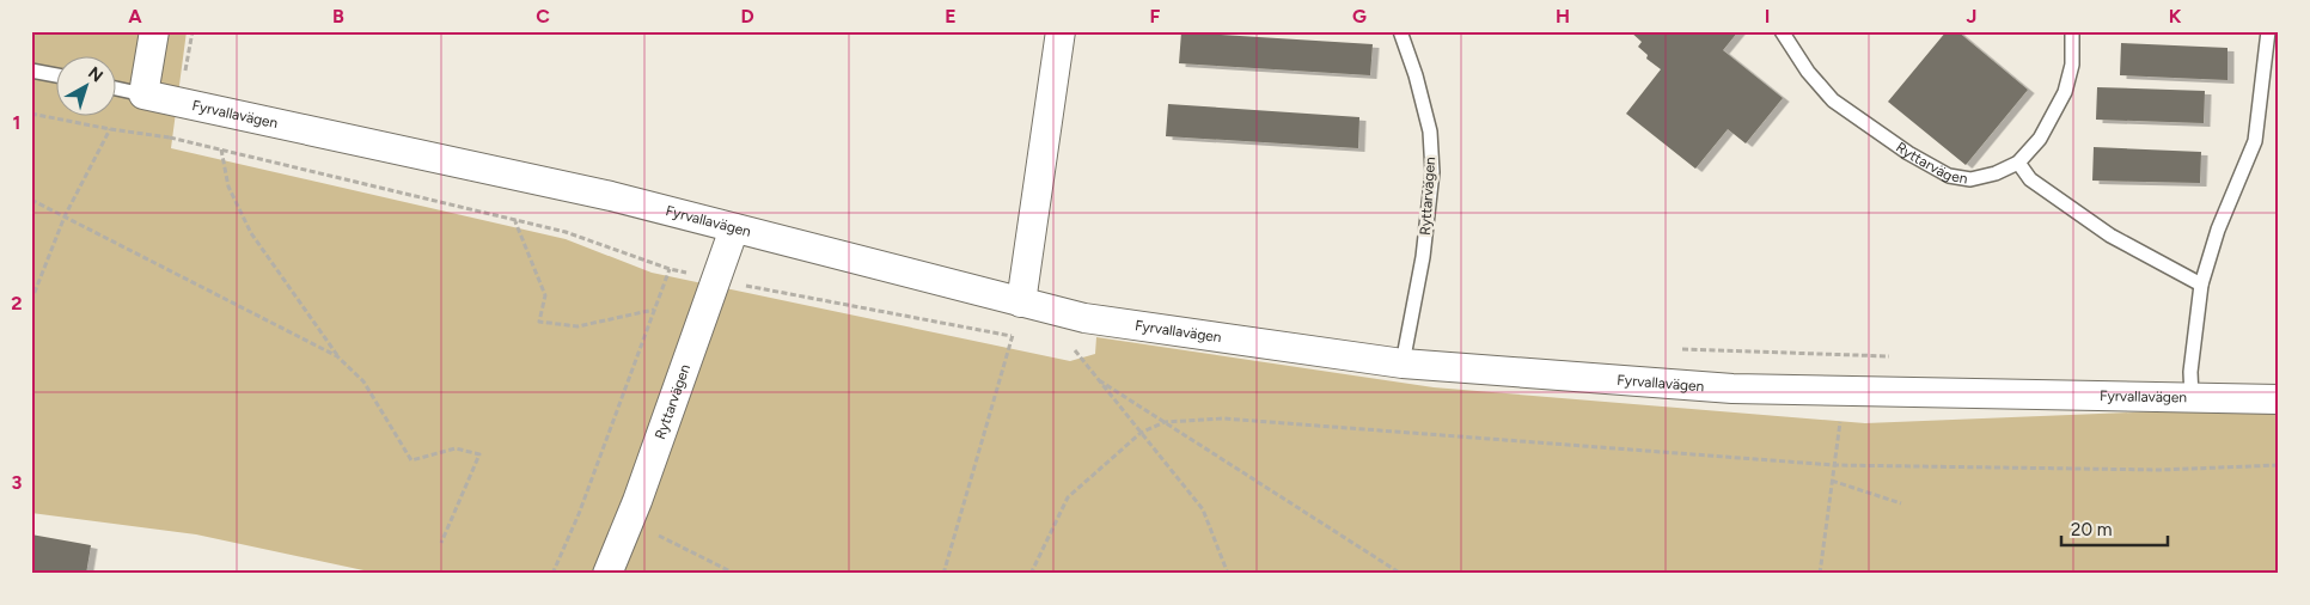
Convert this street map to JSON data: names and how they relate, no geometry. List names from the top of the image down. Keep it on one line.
{"streets":{"street":["Fyrvallavägen","Ryttarvägen"]},"crossings":[["Fyrvallavägen","Ryttarvägen"]],"scale_bar":"20 m","north":"top right","grid":{"columns":["A","B","C","D","E","F","G","H","I","J","K"],"rows":["1","2","3"]}}
